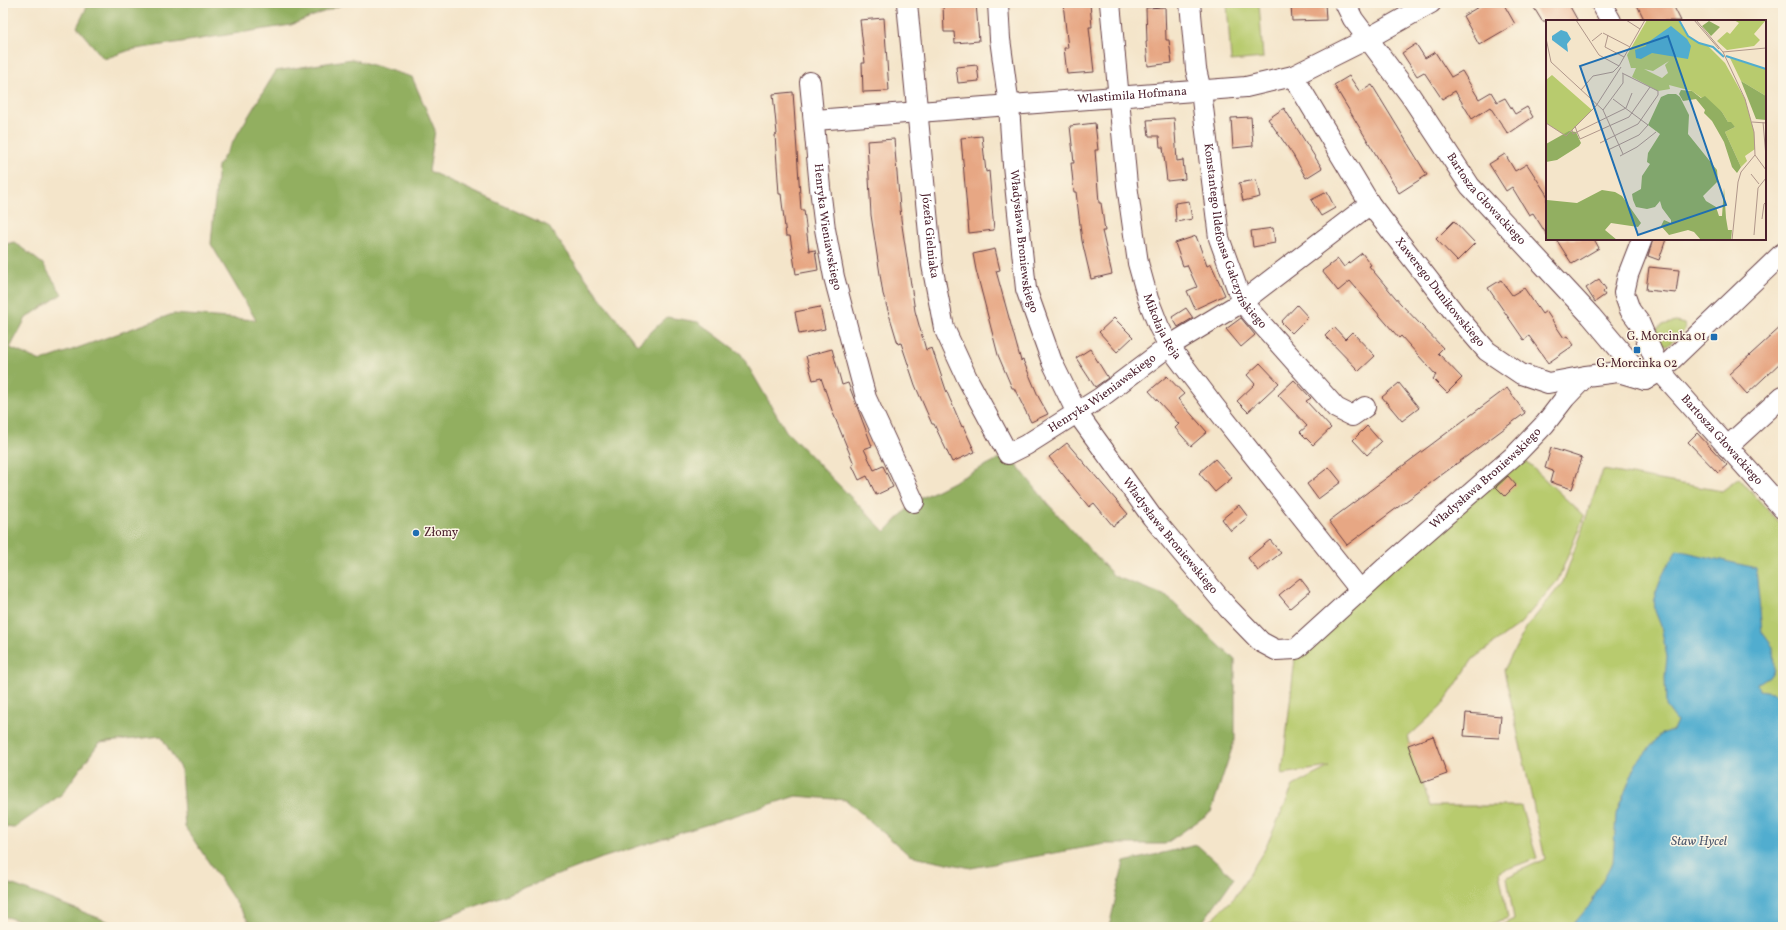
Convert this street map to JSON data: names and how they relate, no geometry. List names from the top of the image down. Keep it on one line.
{"streets":{"street":["Wlastimila Hofmana","Bartosza Głowackiego","Henryka Wieniawskiego","Konstantego Ildefonsa Gałczyńskiego","Józefa Gielniaka","Władysława Broniewskiego","Xawerego Dunikowskiego","Mikołaja Reja"]},"crossings":[["Wlastimila Hofmana","Bartosza Głowackiego"],["Wlastimila Hofmana","Henryka Wieniawskiego"],["Wlastimila Hofmana","Konstantego Ildefonsa Gałczyńskiego"],["Wlastimila Hofmana","Józefa Gielniaka"],["Wlastimila Hofmana","Władysława Broniewskiego"],["Wlastimila Hofmana","Xawerego Dunikowskiego"],["Wlastimila Hofmana","Mikołaja Reja"],["Bartosza Głowackiego","Xawerego Dunikowskiego"],["Henryka Wieniawskiego","Konstantego Ildefonsa Gałczyńskiego"],["Henryka Wieniawskiego","Józefa Gielniaka"],["Henryka Wieniawskiego","Władysława Broniewskiego"],["Henryka Wieniawskiego","Xawerego Dunikowskiego"],["Henryka Wieniawskiego","Mikołaja Reja"],["Władysława Broniewskiego","Xawerego Dunikowskiego"],["Władysława Broniewskiego","Mikołaja Reja"]],"water":["Staw Hycel"],"places":{"transit":["G. Morcinka 01","G. Morcinka 02"],"other":["Złomy"]}}
